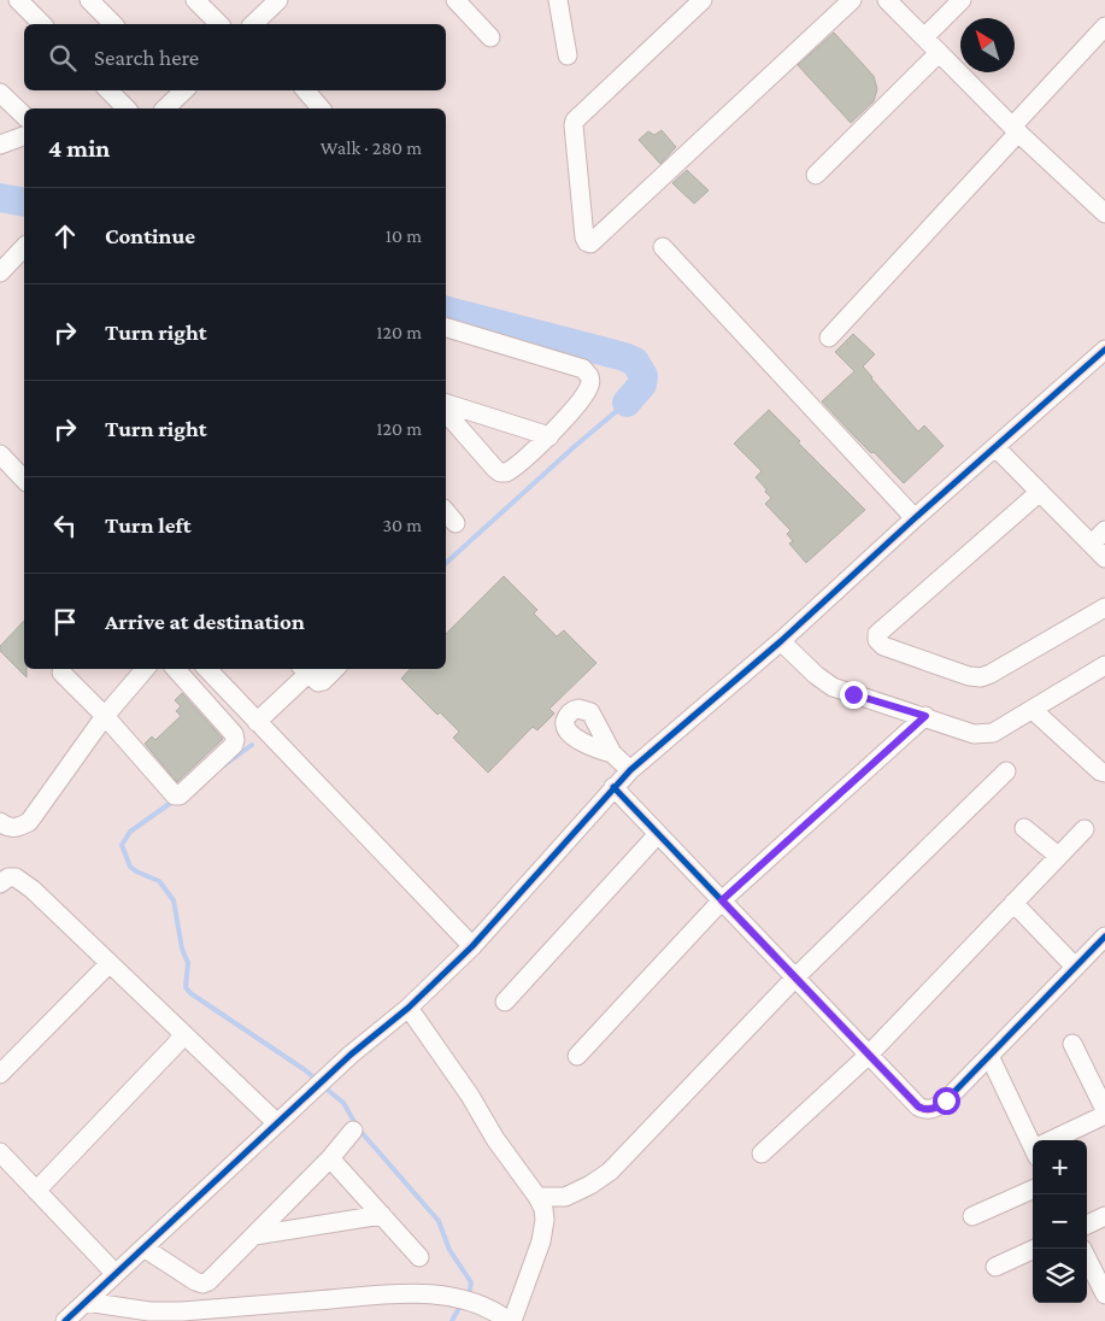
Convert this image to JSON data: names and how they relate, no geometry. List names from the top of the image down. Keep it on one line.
{"north":"top left","page":{"search":"Search here","heading":["4 min","Walk · 280 m"],"list":[["Continue","10 m"],["Turn right","120 m"],["Turn right","120 m"],["Turn left","30 m"],"Arrive at destination"],"map_buttons":["+","−"]}}
